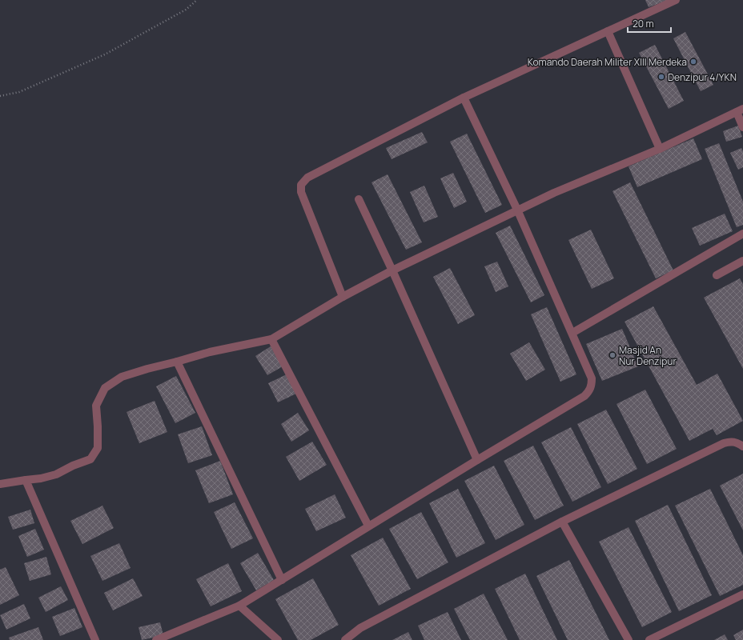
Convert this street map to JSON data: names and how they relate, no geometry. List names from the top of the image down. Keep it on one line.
{"places":["Komando Daerah Militer XIII Merdeka","Denzipur 4/YKN","Masjid An Nur Denzipur"],"scale_bar":"20 m"}
